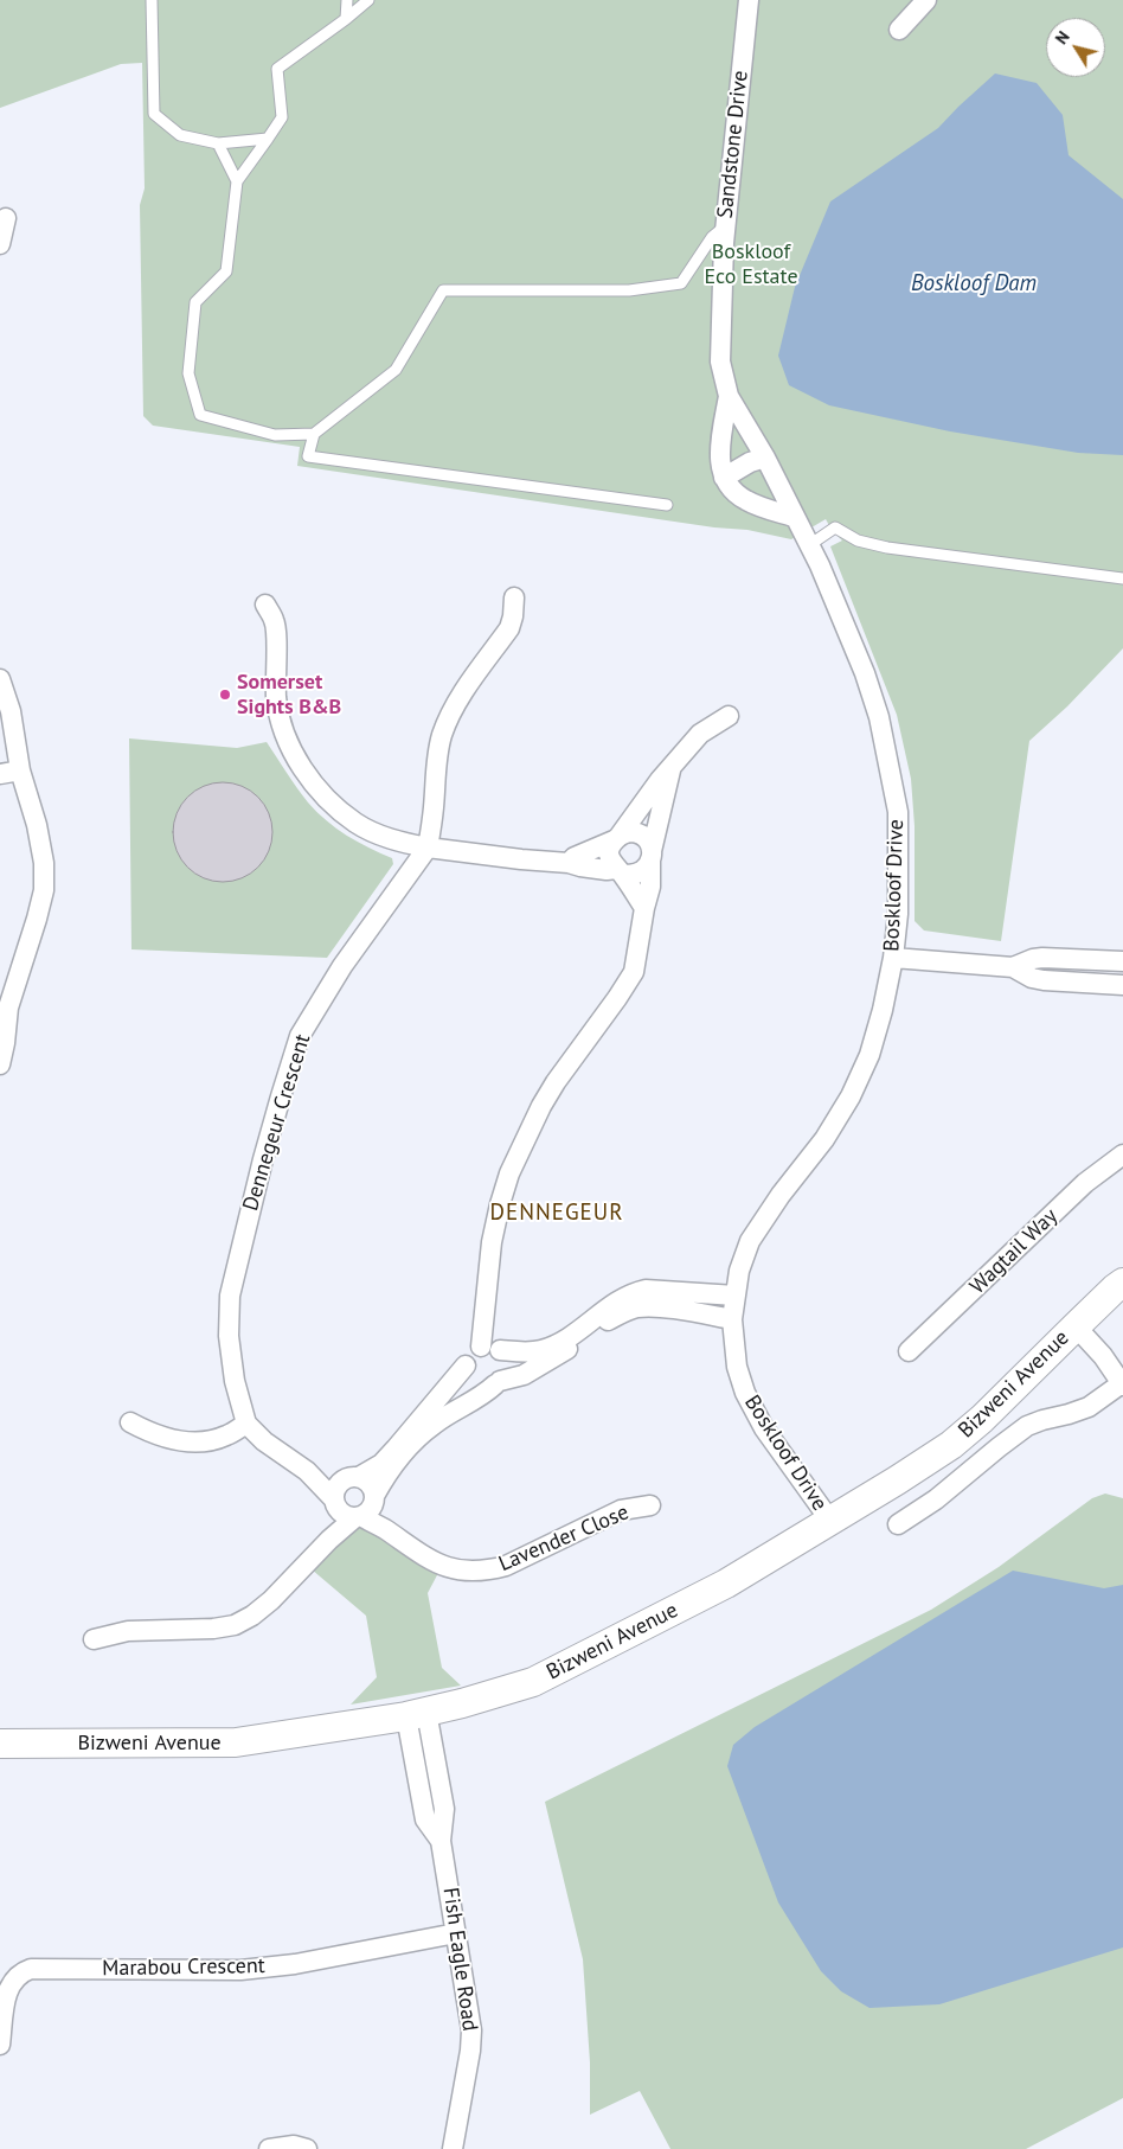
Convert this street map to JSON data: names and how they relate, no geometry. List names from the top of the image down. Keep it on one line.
{"streets":{"street":["Sandstone Drive","Boskloof Drive","Dennegeur Crescent","Wagtail Way","Bizweni Avenue","Lavender Close","Fish Eagle Road","Marabou Crescent"]},"crossings":[["Sandstone Drive","Boskloof Drive"],["Boskloof Drive","Bizweni Avenue"],["Dennegeur Crescent","Lavender Close"],["Bizweni Avenue","Fish Eagle Road"],["Fish Eagle Road","Marabou Crescent"]],"districts":["DENNEGEUR"],"water":["Boskloof Dam"],"parks":["Boskloof Eco Estate"],"places":["Somerset Sights B&B"],"north":"top left"}
